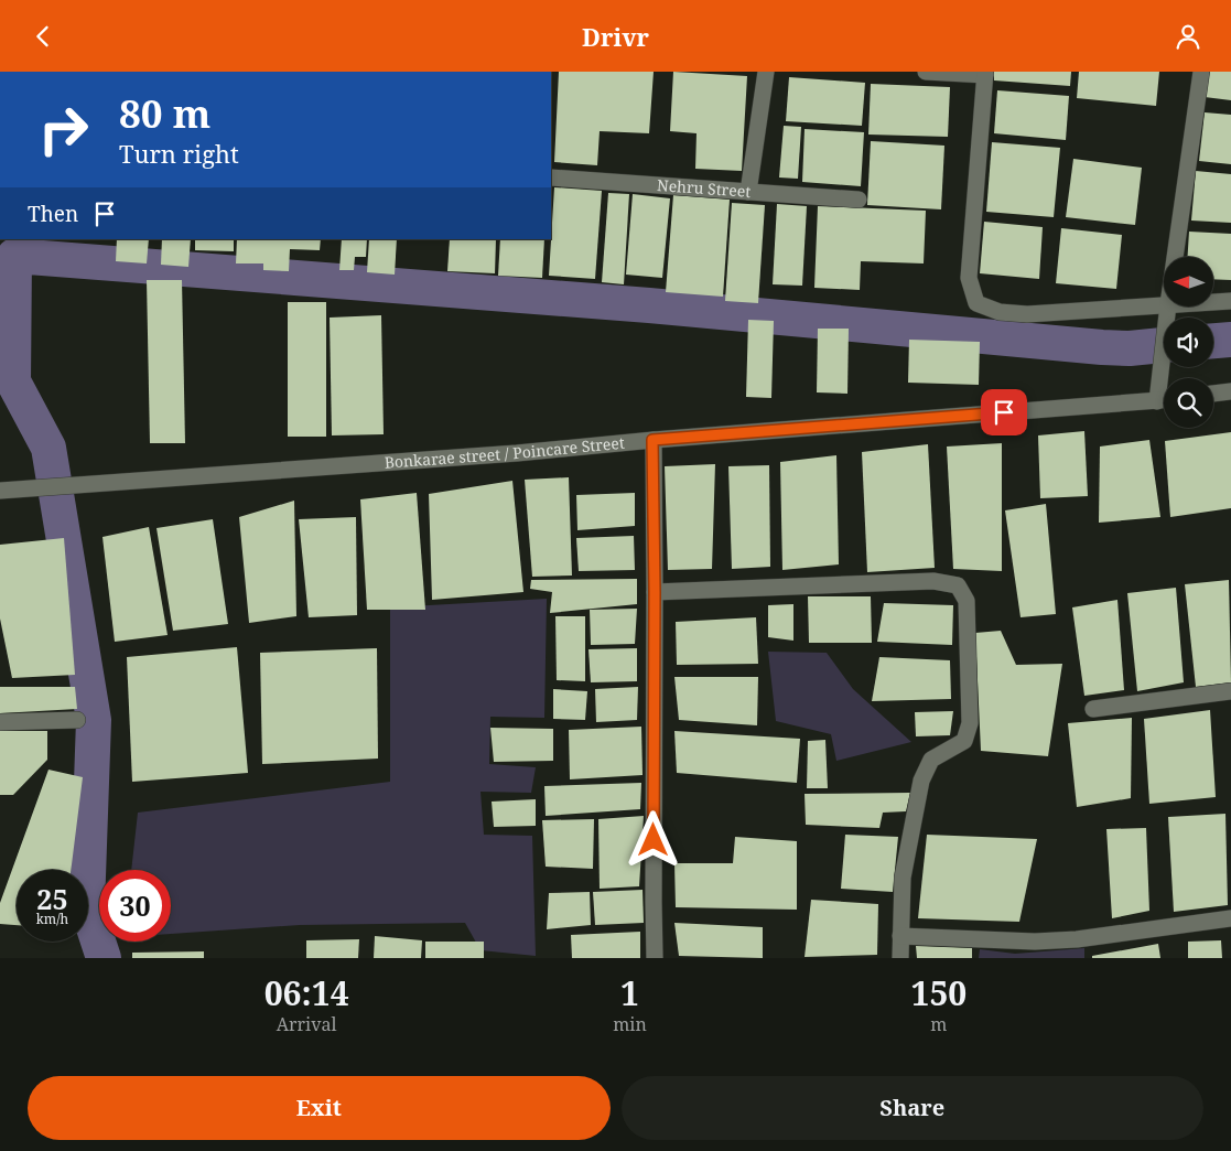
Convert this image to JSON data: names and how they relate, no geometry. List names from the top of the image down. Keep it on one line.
{"streets":{"street":["Nehru Street","Bonkarae street / Poincare Street"]},"north":"left","page":{"header":"Drivr","turn":["80 m","Turn right"],"then":"Then","speed":"25 km/h","limit":"30","eta":["06:14","Arrival","1","min","150","m"],"buttons":["Exit","Share"]}}
